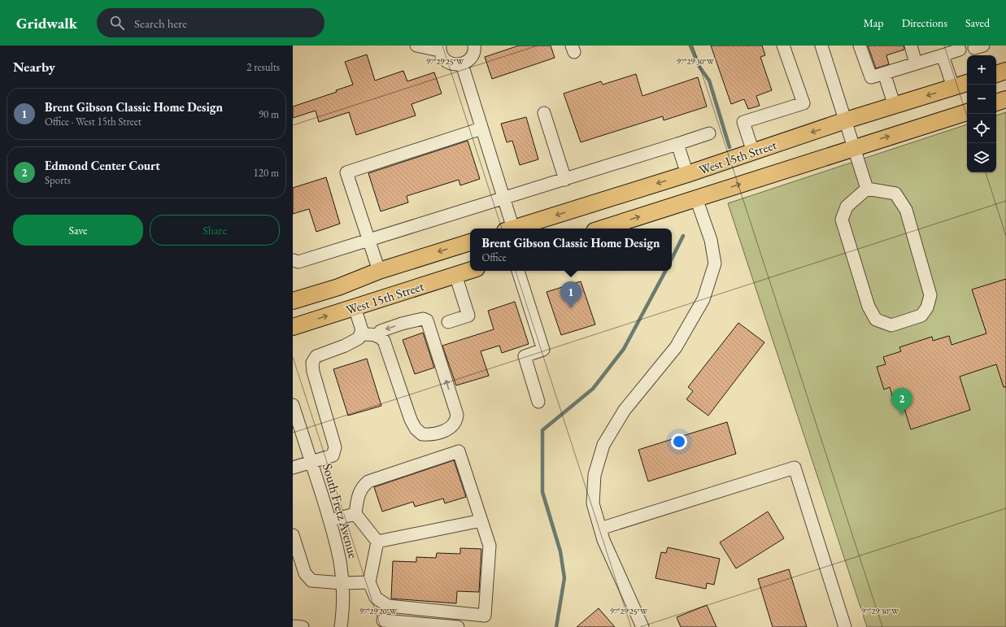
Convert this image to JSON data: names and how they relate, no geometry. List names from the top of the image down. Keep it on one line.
{"streets":{"main road":["West 15th Street"],"street":["South Fretz Avenue"]},"page":{"header":"Gridwalk","search":"Search here","nav":["Map","Directions","Saved"],"heading":["Nearby","2 results"],"map_buttons":["+","−"],"list":[{"mark":"1","name":"Brent Gibson Classic Home Design","note":"Office · West 15th Street","value":"90 m"},{"mark":"2","name":"Edmond Center Court","note":"Sports","value":"120 m"}],"buttons":["Save","Share"],"popup":["Brent Gibson Classic Home Design","Office"],"pins":["1","2"]},"coordinates":["97°29'25\"W","97°29'30\"W","97°29'20\"W"]}
